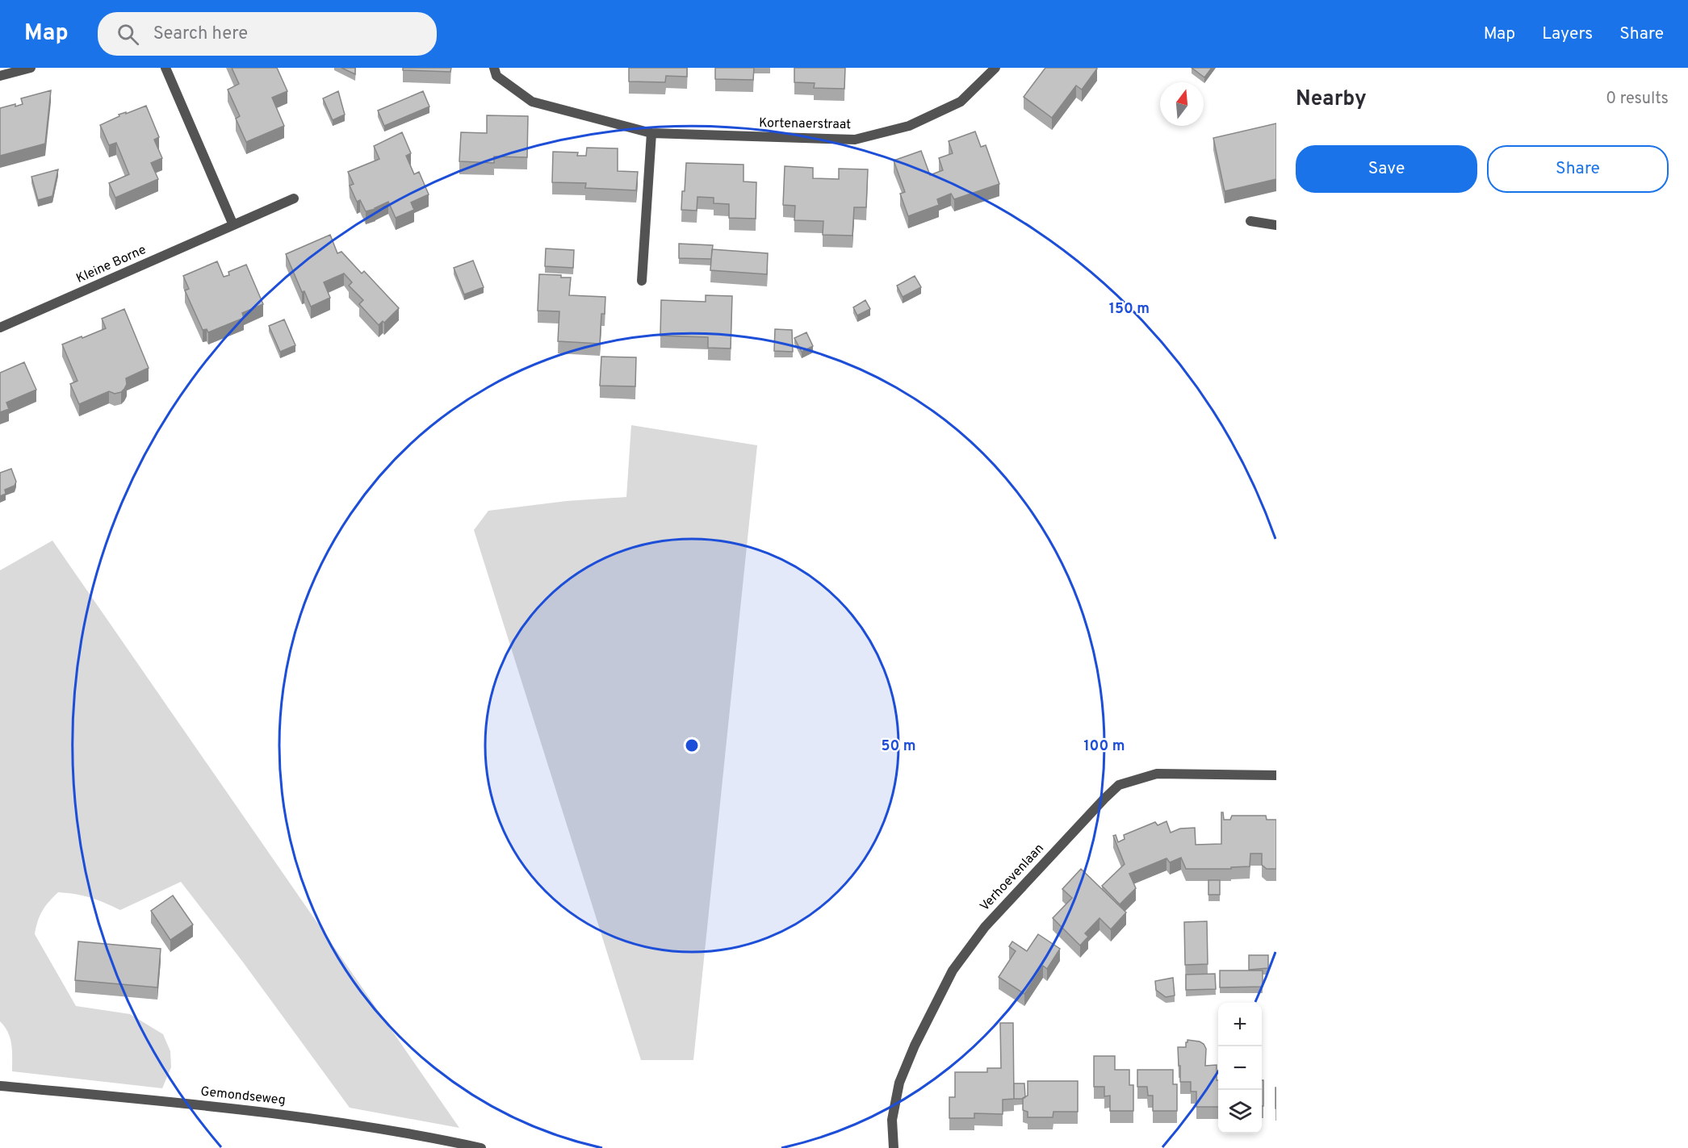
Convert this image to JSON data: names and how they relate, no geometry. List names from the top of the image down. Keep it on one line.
{"streets":{"street":["Kortenaerstraat","Kleine Borne","Verhoevenlaan","Gemondseweg"]},"north":"top","page":{"header":"Map","search":"Search here","nav":["Map","Layers","Share"],"heading":["Nearby","0 results"],"buttons":["Save","Share"],"map_buttons":["+","−"]},"rings":["150 m","50 m","100 m"]}
